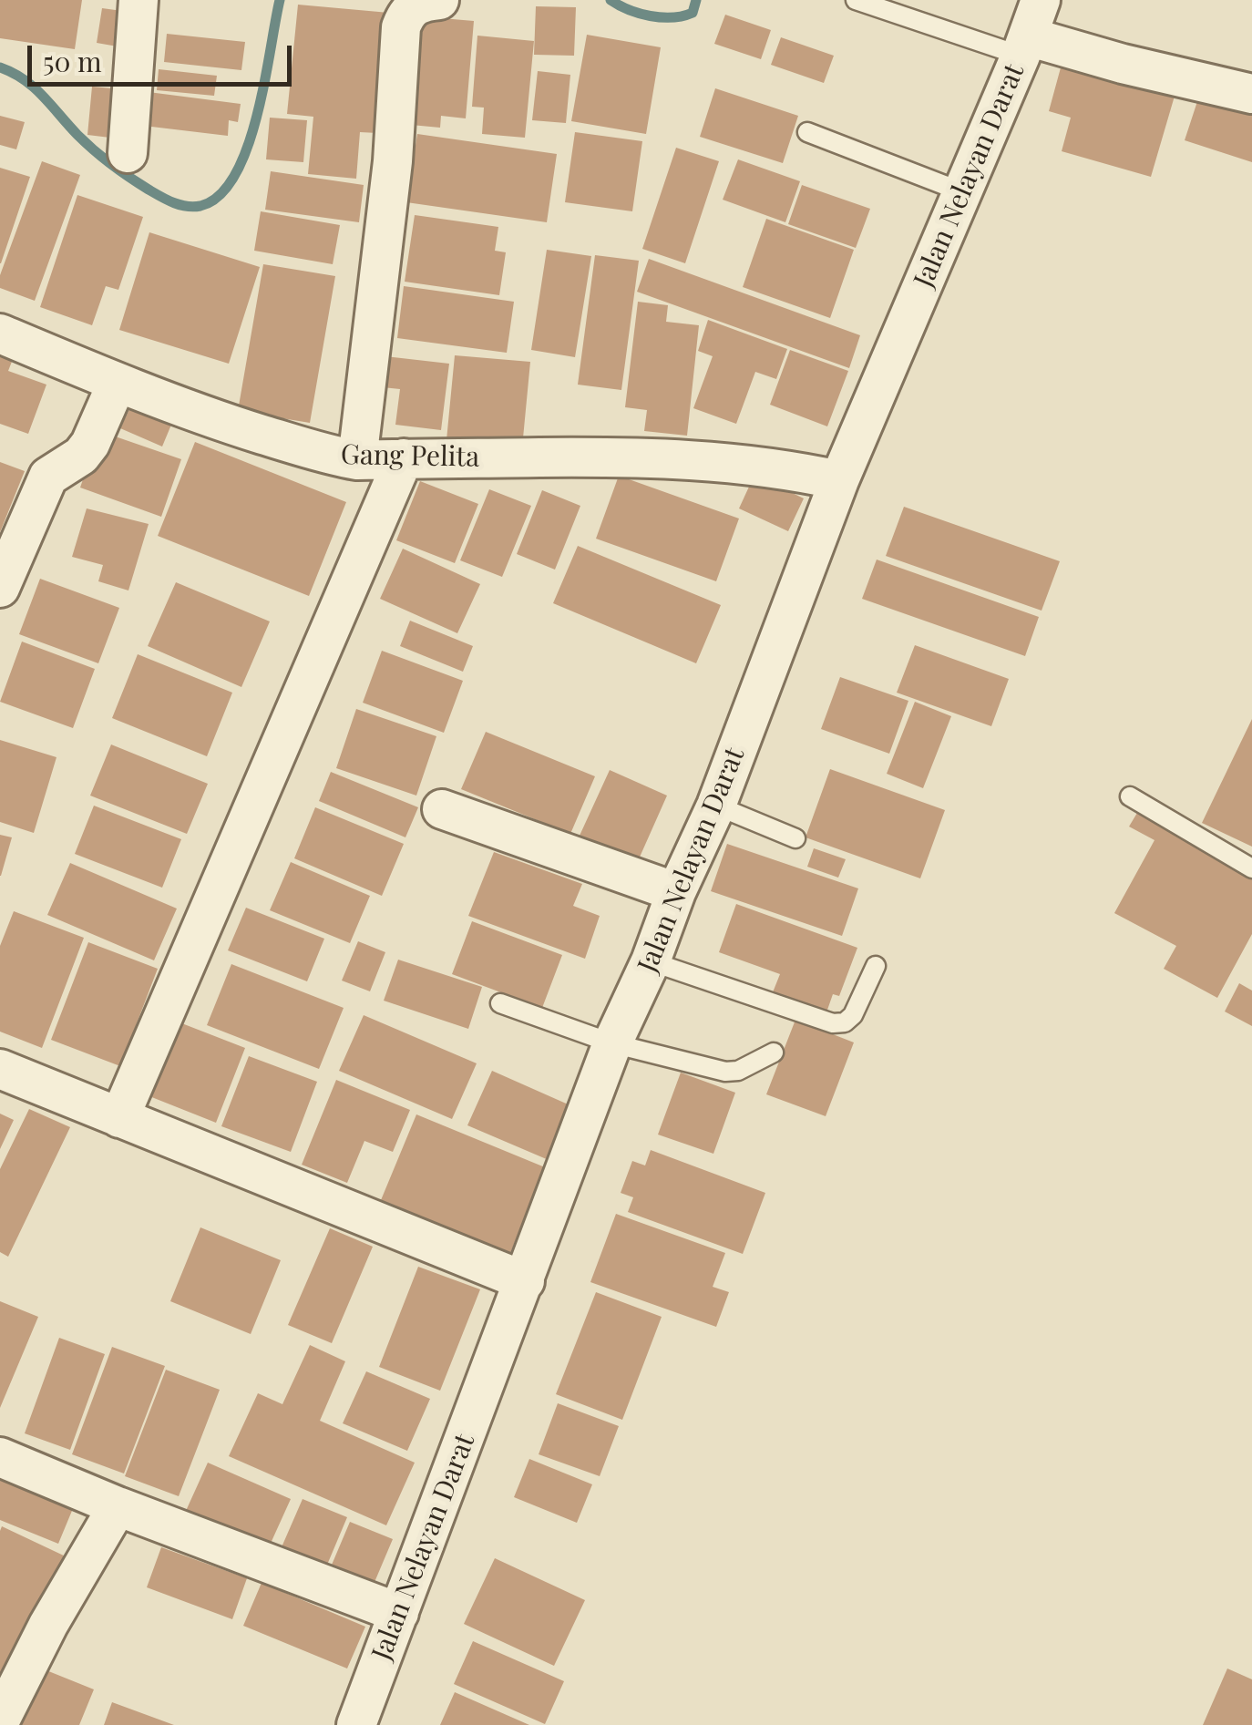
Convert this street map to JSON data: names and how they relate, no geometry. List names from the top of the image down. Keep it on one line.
{"streets":{"street":["Jalan Nelayan Darat","Gang Pelita"]},"crossings":[["Jalan Nelayan Darat","Gang Pelita"]],"scale_bar":"50 m"}
